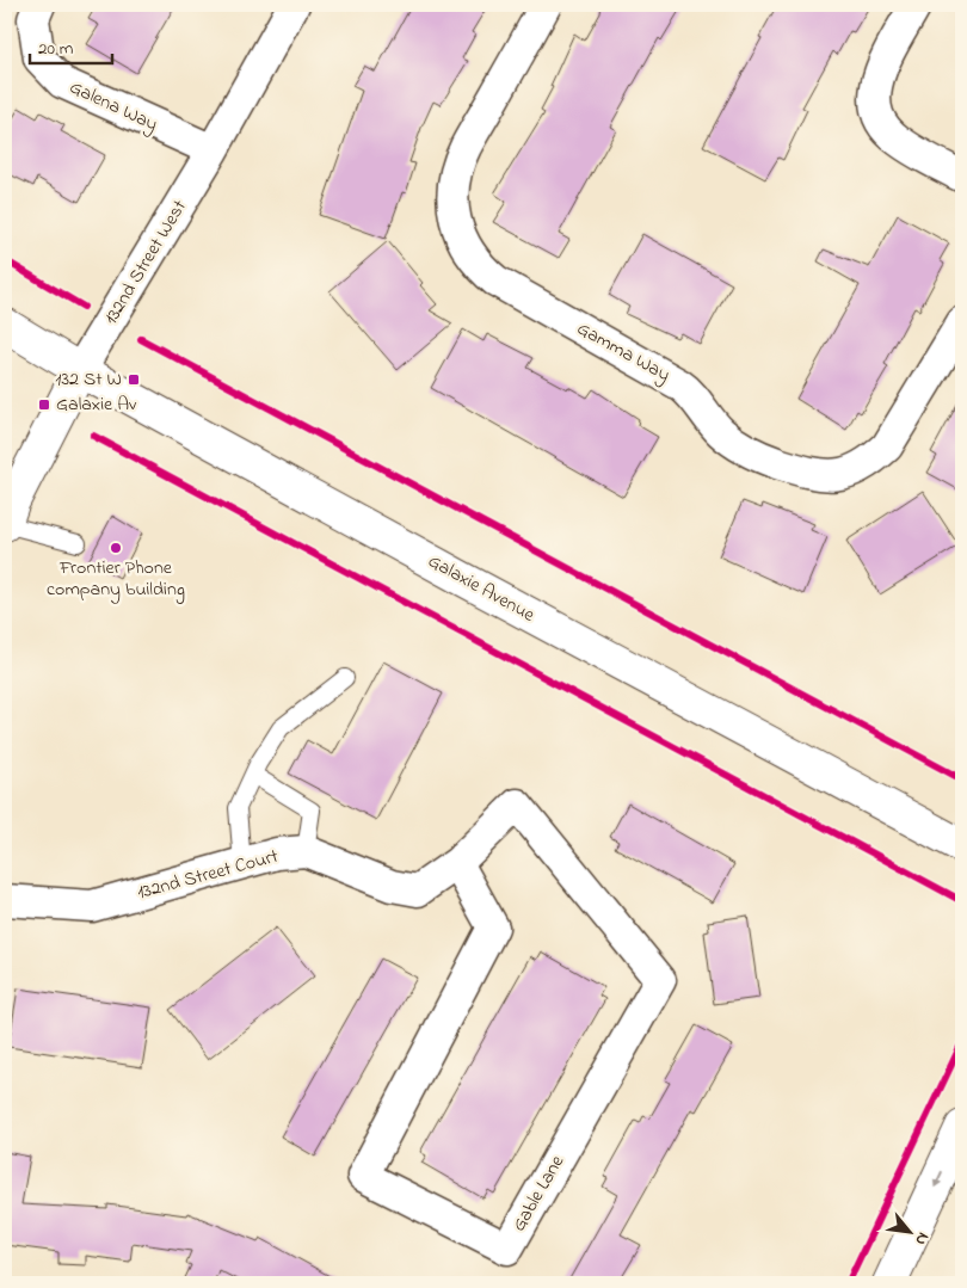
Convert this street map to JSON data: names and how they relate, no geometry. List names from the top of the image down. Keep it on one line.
{"streets":{"street":["Galena Way","132nd Street West","Gamma Way","Galaxie Avenue","132nd Street Court","Gable Lane"]},"crossings":[["Galena Way","132nd Street West"],["132nd Street West","Galaxie Avenue"],["132nd Street Court","Gable Lane"]],"places":{"transit":["132 St W","Galaxie Av"],"other":["Frontier Phone company building"]},"scale_bar":"20 m","north":"bottom right"}
